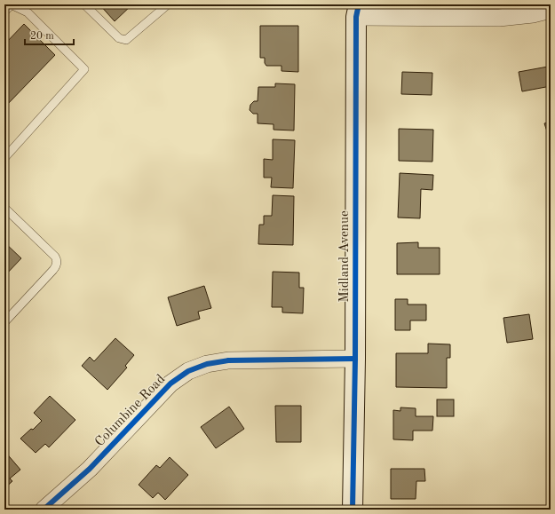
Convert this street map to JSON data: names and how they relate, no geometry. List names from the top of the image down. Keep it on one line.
{"streets":{"street":["Midland Avenue","Columbine Road"]},"crossings":[["Midland Avenue","Columbine Road"]],"scale_bar":"20 m"}
